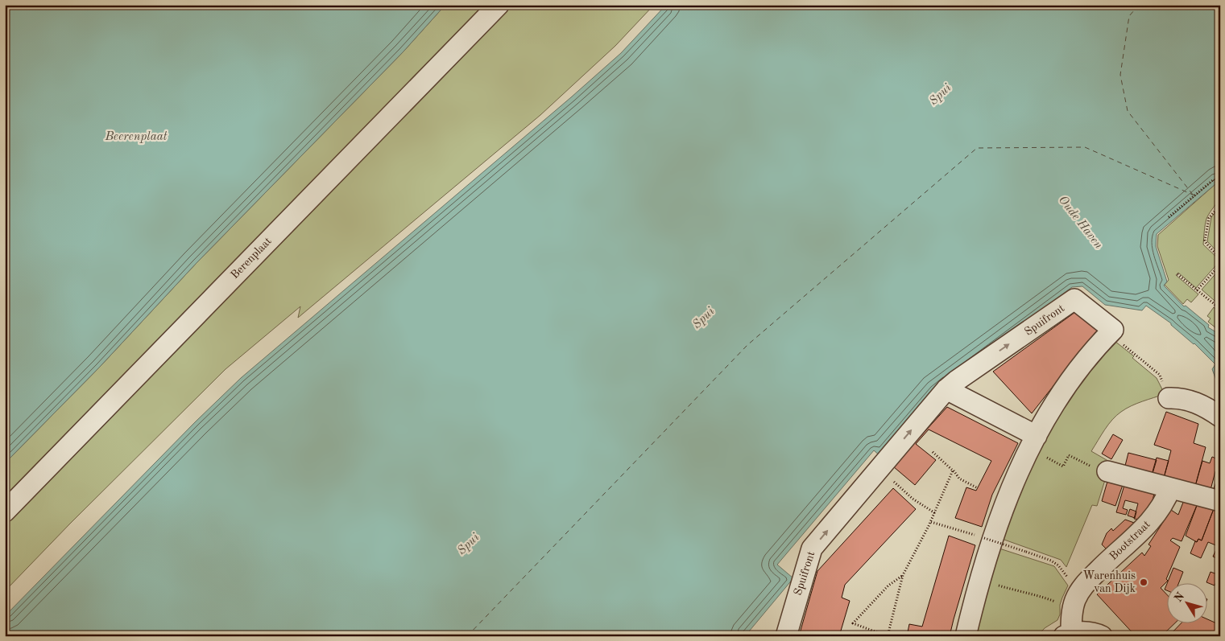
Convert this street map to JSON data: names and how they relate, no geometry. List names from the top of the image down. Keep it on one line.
{"streets":{"street":["Berenplaat","Spuifront","Bootstraat"]},"one_way":["Spuifront"],"water":["Spui","Beerenplaat","Oude Haven"],"places":["Warenhuis van Dijk"],"north":"top left"}
